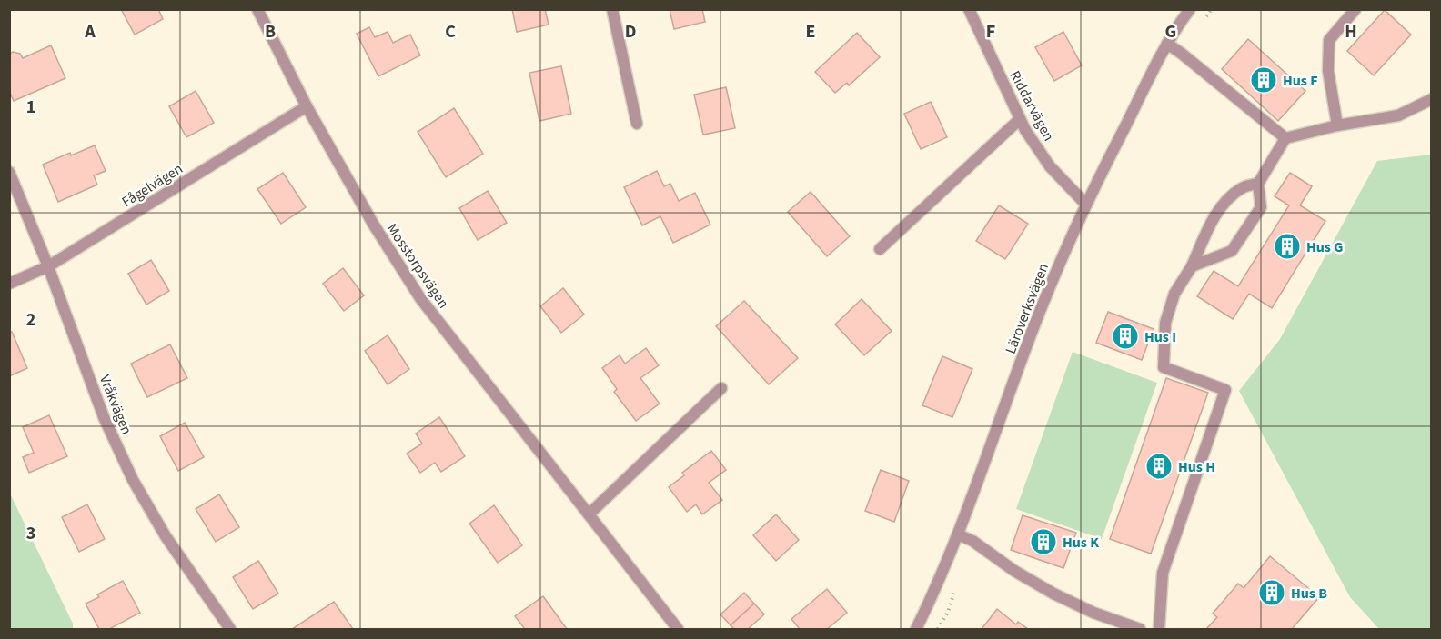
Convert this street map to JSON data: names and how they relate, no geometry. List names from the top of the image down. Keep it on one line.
{"streets":{"street":["Riddarvägen","Fågelvägen","Mosstorpsvägen","Läroverksvägen","Vråkvägen"]},"crossings":[["Riddarvägen","Läroverksvägen"],["Fågelvägen","Mosstorpsvägen"],["Fågelvägen","Vråkvägen"]],"places":{"building":["Hus F","Hus G","Hus I","Hus H","Hus K","Hus B"]},"grid":{"columns":["A","B","C","D","E","F","G","H"],"rows":["1","2","3"]}}
